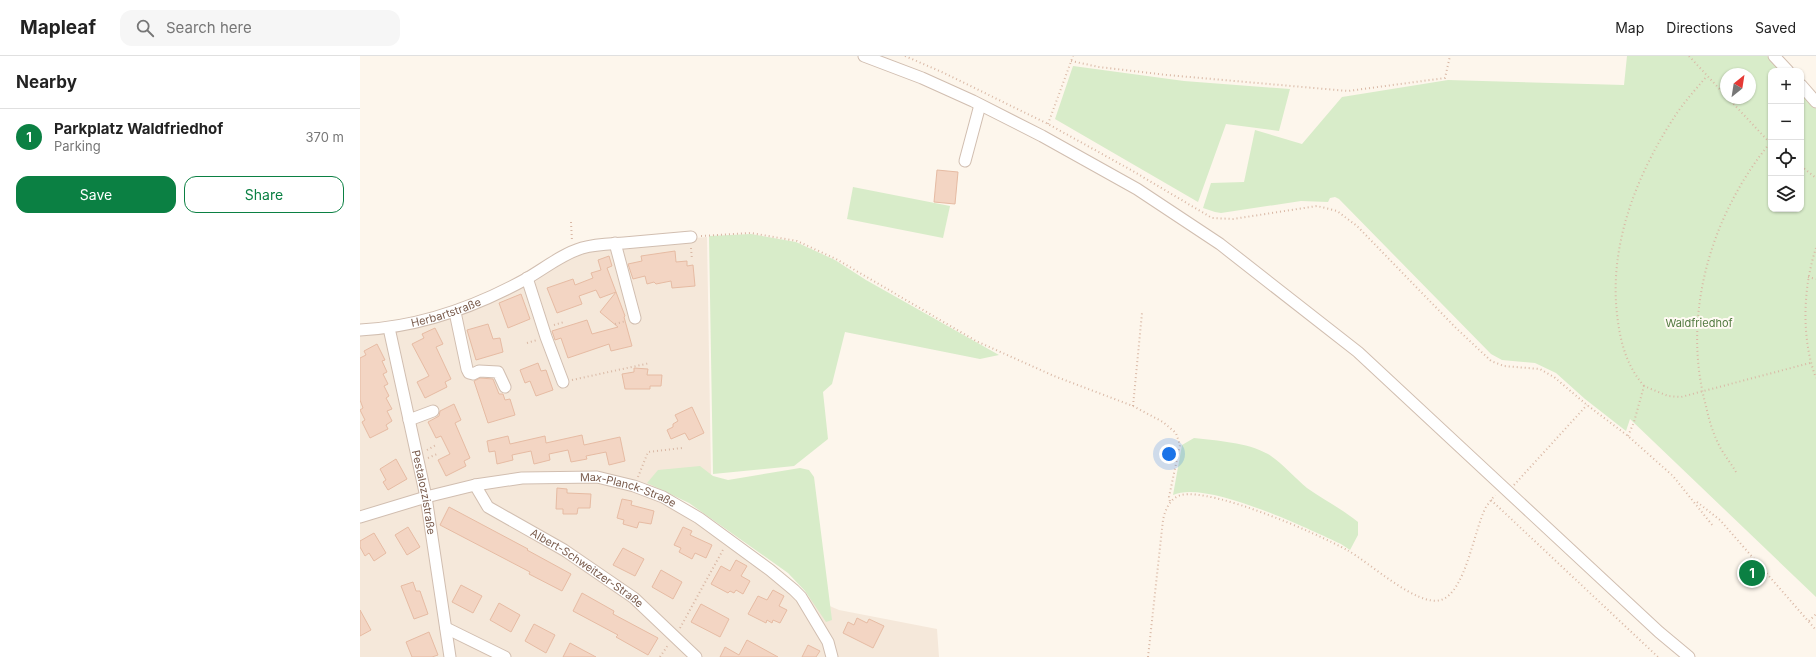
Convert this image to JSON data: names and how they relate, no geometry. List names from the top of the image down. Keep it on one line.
{"streets":{"street":["Herbartstraße","Pestalozzistraße","Max-Planck-Straße","Albert-Schweitzer-Straße"]},"crossings":[["Herbartstraße","Pestalozzistraße"],["Pestalozzistraße","Max-Planck-Straße"],["Max-Planck-Straße","Albert-Schweitzer-Straße"]],"parks":["Waldfriedhof"],"north":"top right","page":{"header":"Mapleaf","search":"Search here","nav":["Map","Directions","Saved"],"heading":"Nearby","map_buttons":["+","−"],"list":[{"mark":"1","name":"Parkplatz Waldfriedhof","note":"Parking","value":"370 m"}],"buttons":["Save","Share"],"pins":"1"}}
